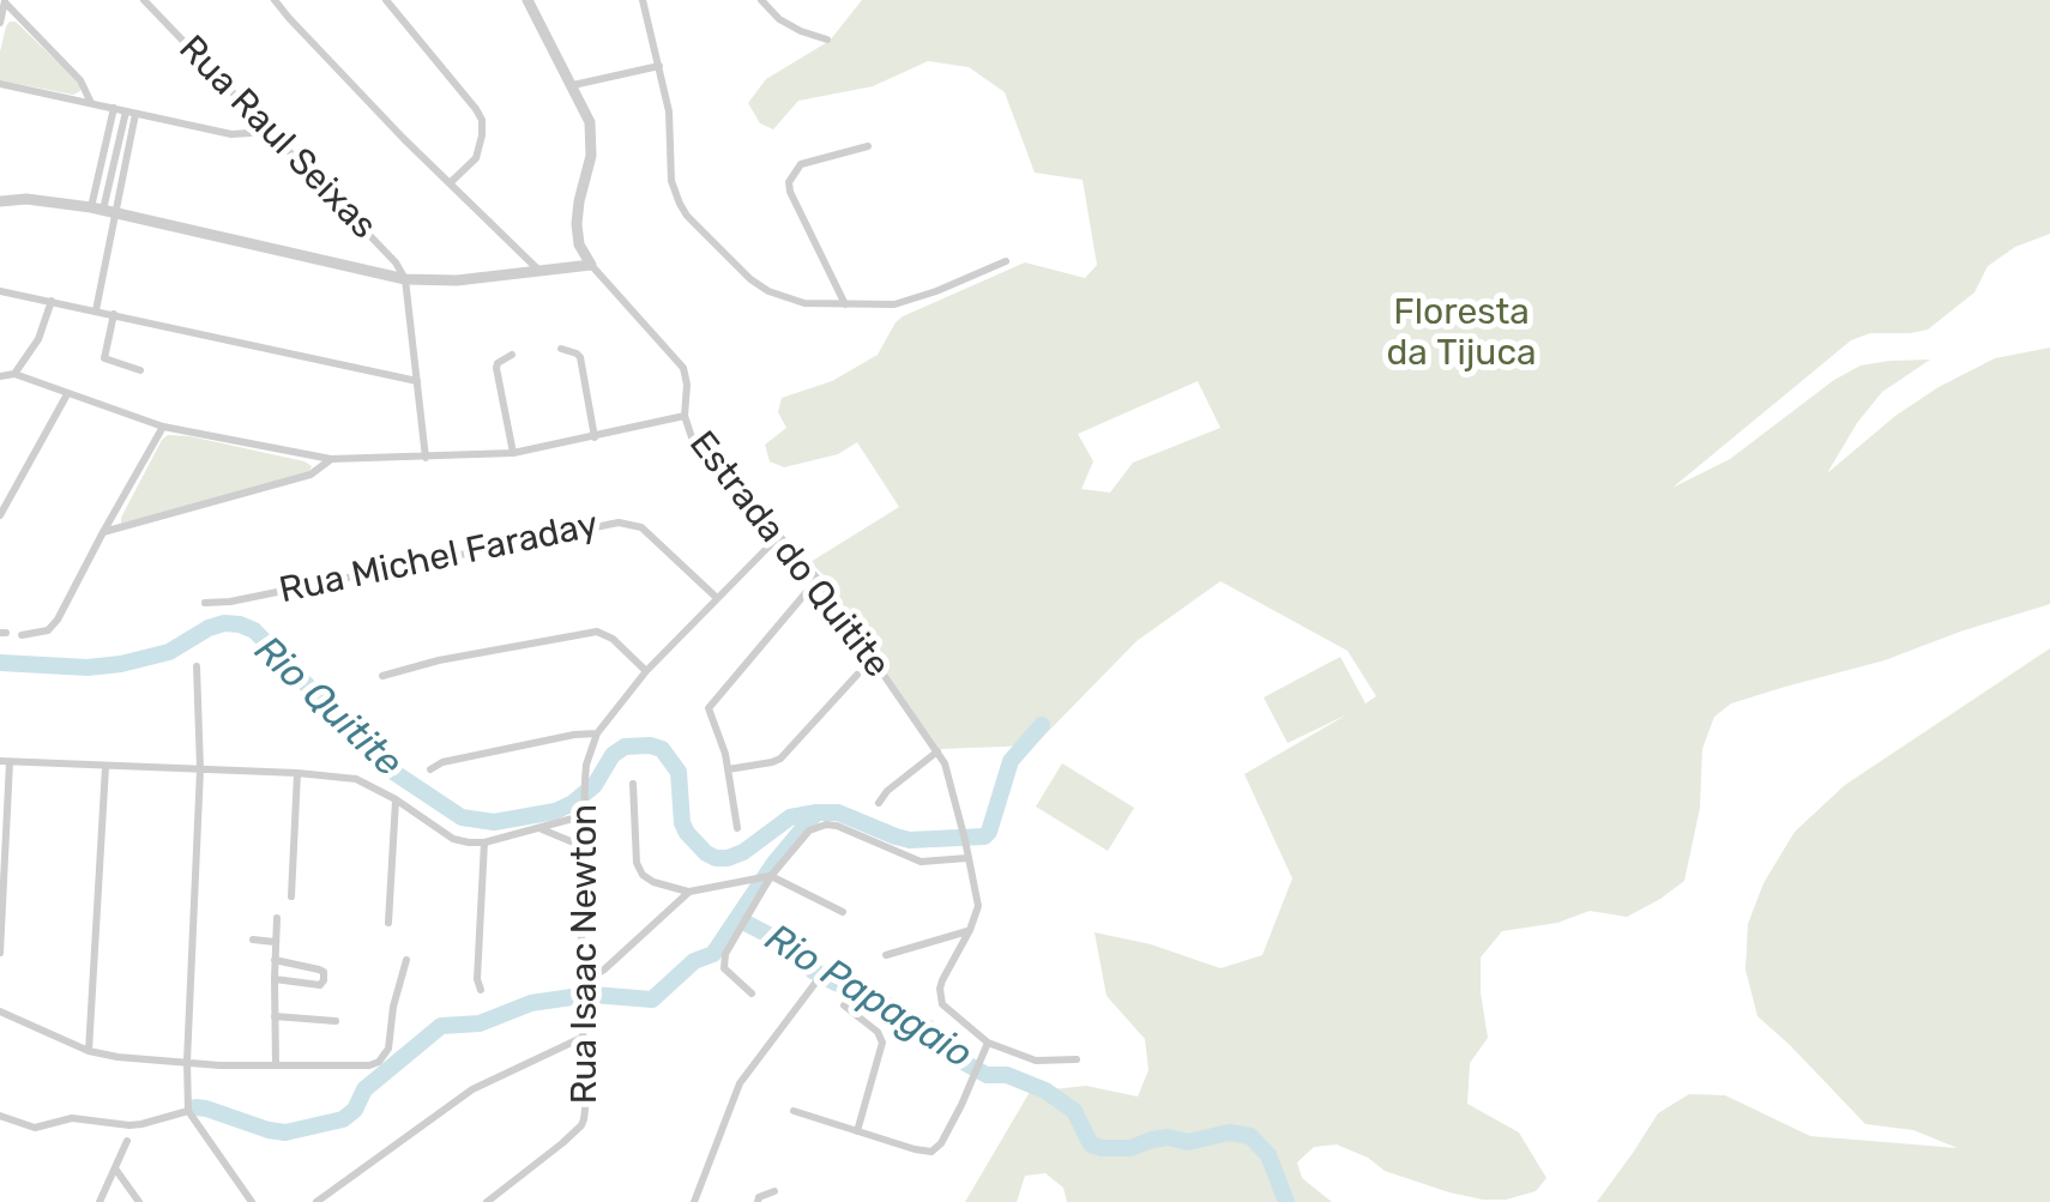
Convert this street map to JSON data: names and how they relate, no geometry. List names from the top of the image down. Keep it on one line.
{"streets":{"street":["Rua Raul Seixas","Estrada do Quitite","Rua Michel Faraday","Rua Isaac Newton"]},"water":["Rio Quitite","Rio Papagaio"],"parks":["Floresta da Tijuca"]}
